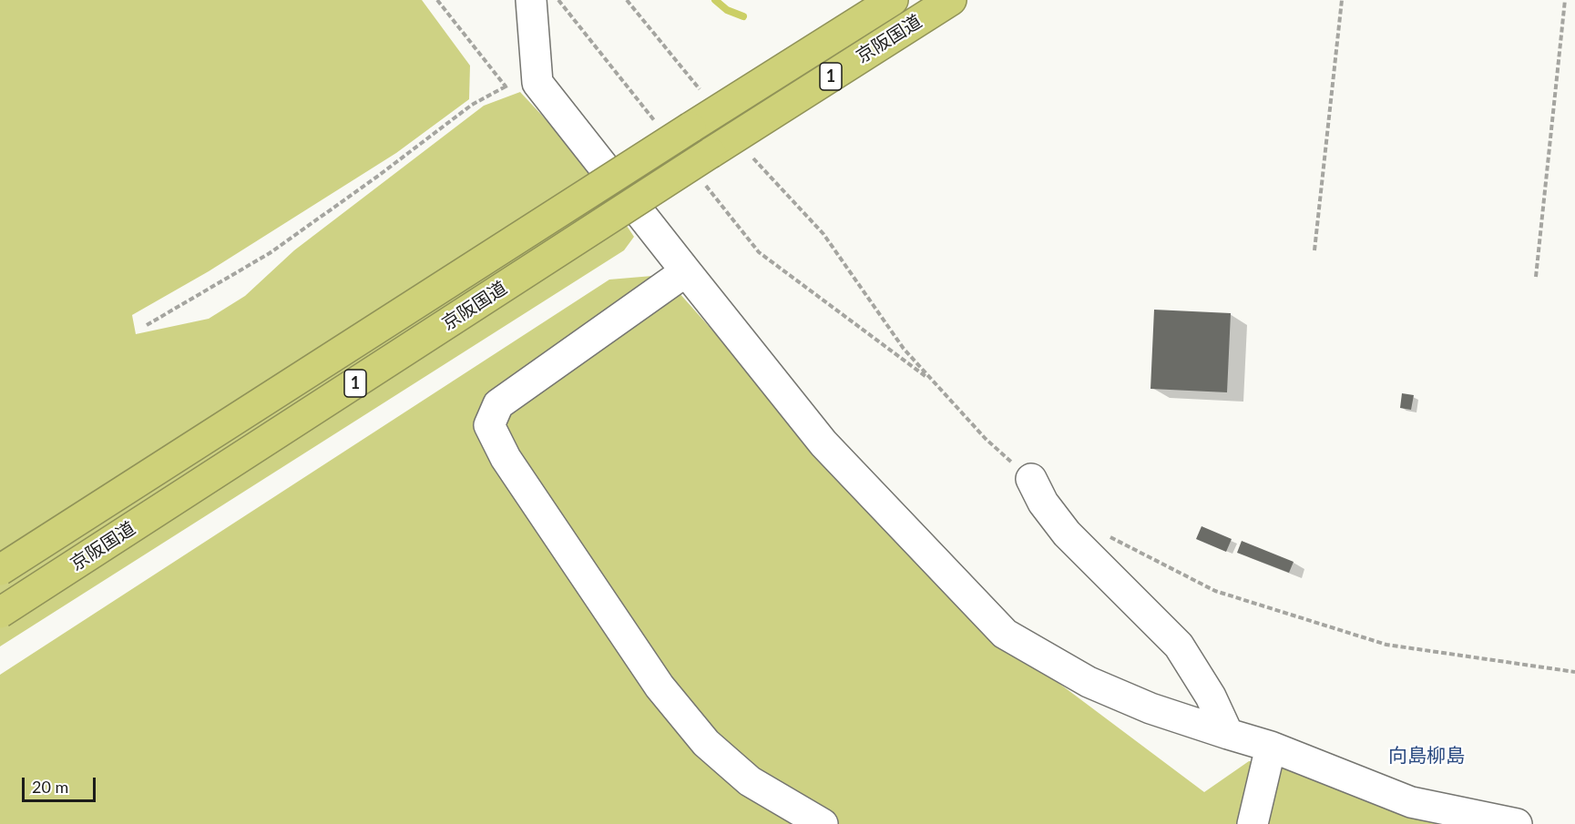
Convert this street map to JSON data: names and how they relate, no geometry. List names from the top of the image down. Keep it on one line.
{"streets":{"highway":["京阪国道","1"]},"districts":["向島柳島"],"scale_bar":"20 m"}
